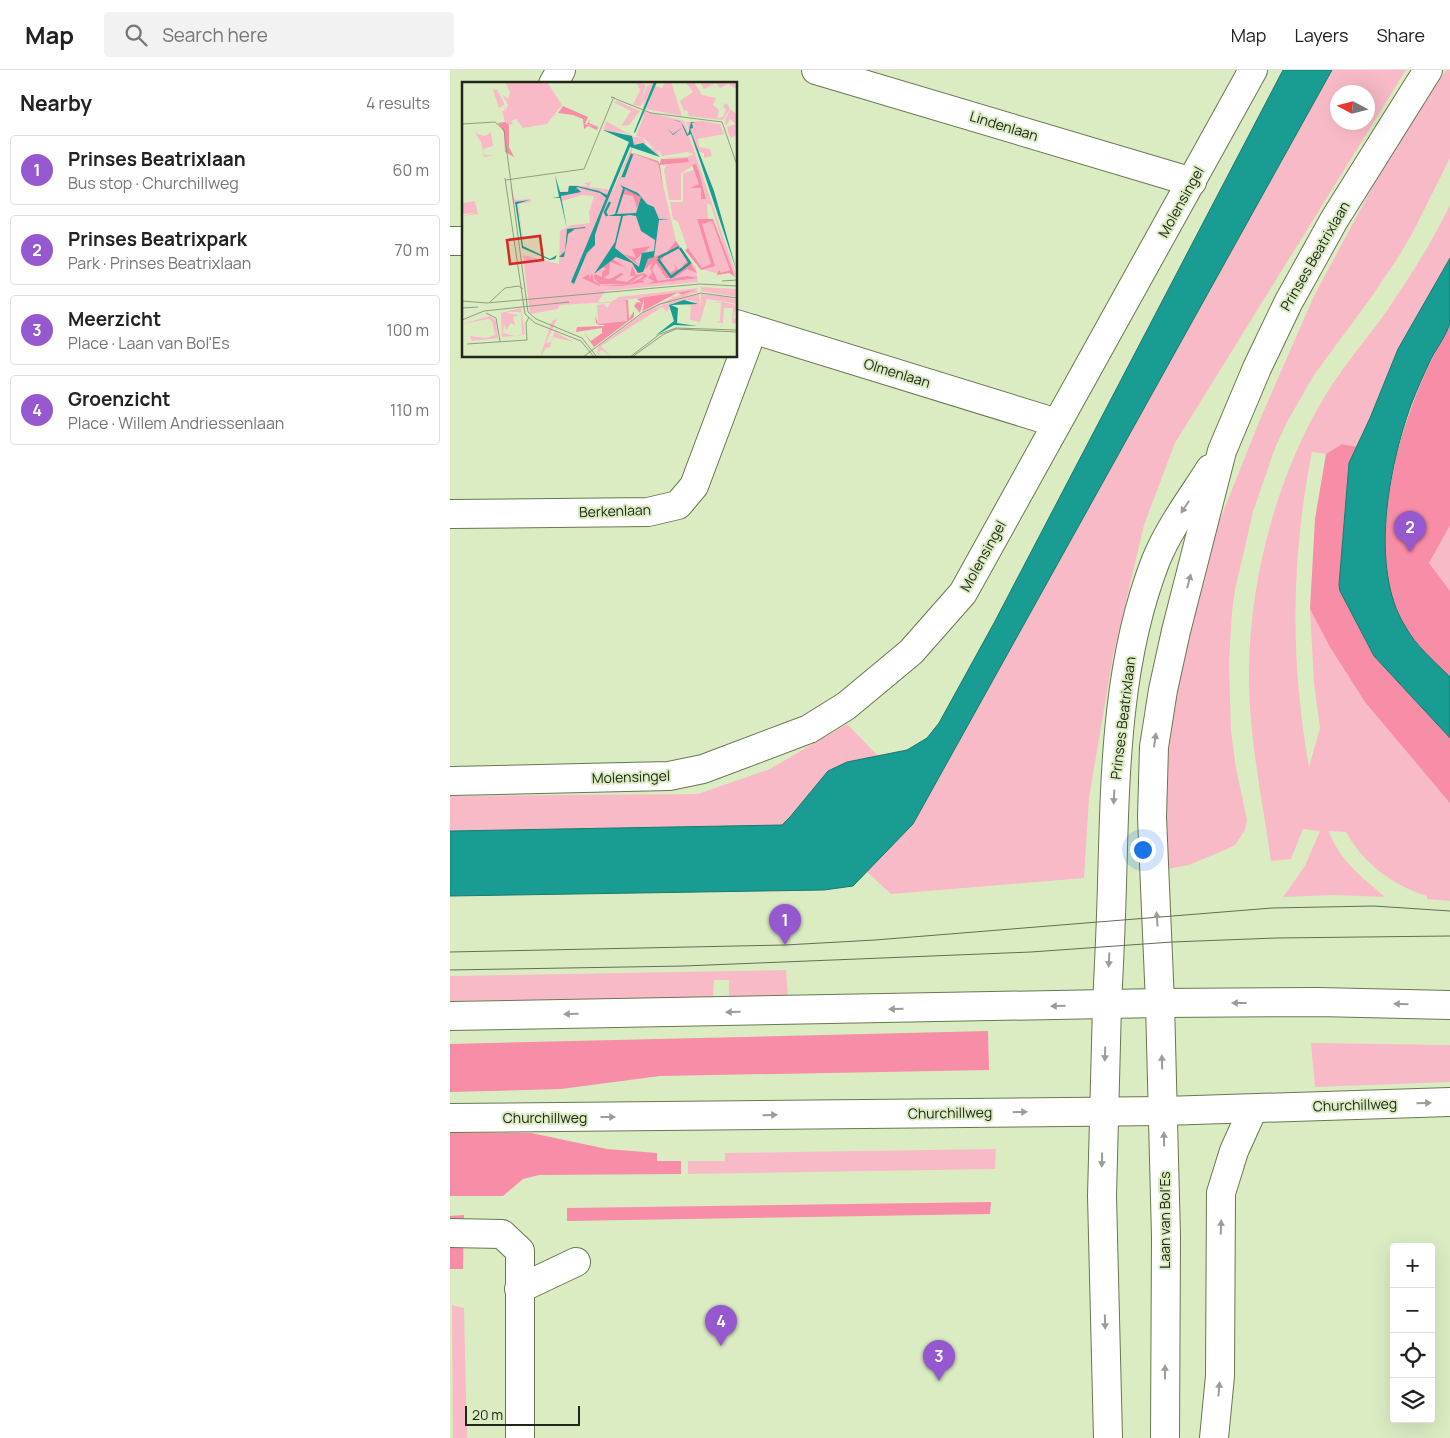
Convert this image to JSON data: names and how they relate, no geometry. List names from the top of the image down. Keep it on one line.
{"streets":{"street":["Lindenlaan","Molensingel","Prinses Beatrixlaan","Olmenlaan","Berkenlaan","Churchillweg","Laan van Bol'Es"]},"crossings":[["Lindenlaan","Molensingel"],["Molensingel","Olmenlaan"],["Prinses Beatrixlaan","Laan van Bol'Es"],["Olmenlaan","Berkenlaan"],["Churchillweg","Laan van Bol'Es"]],"scale_bar":"20 m","north":"left","page":{"header":"Map","search":"Search here","nav":["Map","Layers","Share"],"heading":["Nearby","4 results"],"list":[{"mark":"1","name":"Prinses Beatrixlaan","note":"Bus stop · Churchillweg","value":"60 m"},{"mark":"2","name":"Prinses Beatrixpark","note":"Park · Prinses Beatrixlaan","value":"70 m"},{"mark":"3","name":"Meerzicht","note":"Place · Laan van Bol'Es","value":"100 m"},{"mark":"4","name":"Groenzicht","note":"Place · Willem Andriessenlaan","value":"110 m"}],"pins":["2","1","4","3"],"map_buttons":["+","−"],"scale":"20 m"}}
